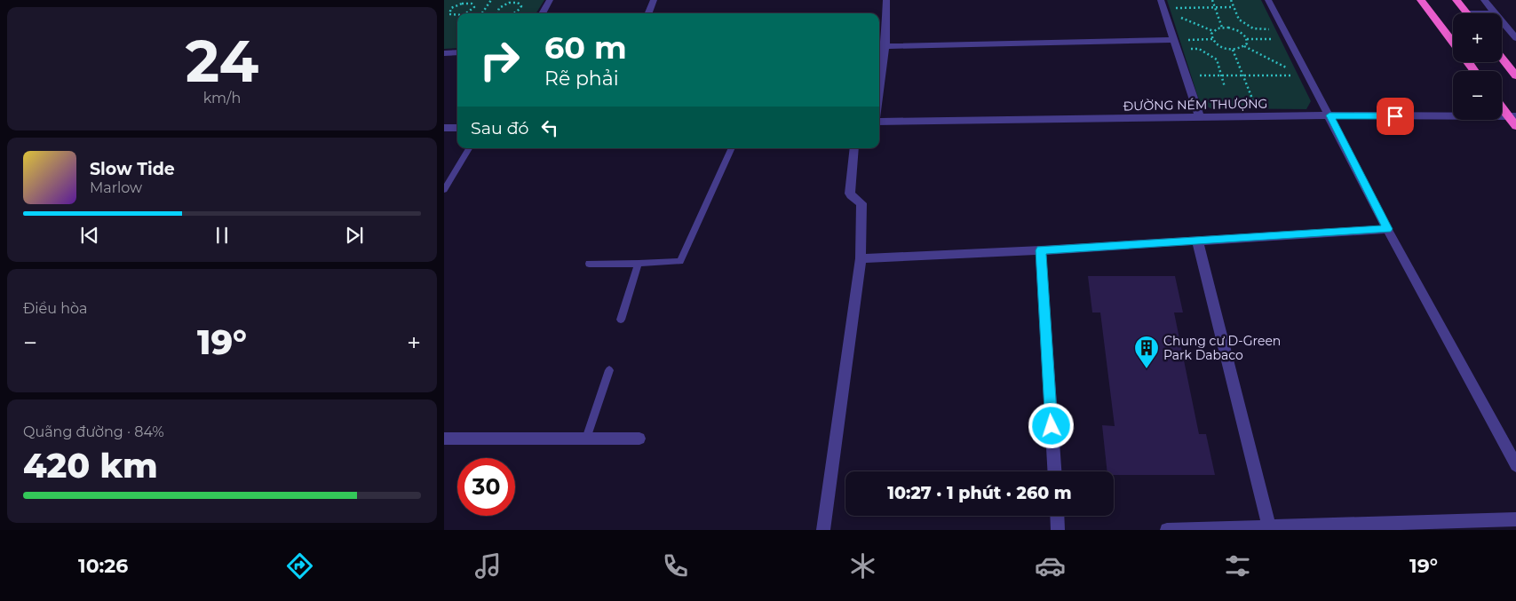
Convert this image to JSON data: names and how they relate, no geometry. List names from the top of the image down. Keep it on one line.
{"streets":{"street":["ĐƯỜNG NÉM THƯỢNG"]},"places":{"building":["Chung cư D-Green Park Dabaco"]},"page":{"tile":[["24","km/h"],"Điều hòa",["Quãng đường · 84%","420 km"]],"map_buttons":["+","−"],"turn":["60 m","Rẽ phải"],"then":"Sau đó","song":["Slow Tide","Marlow"],"heat":["−","19°","+"],"limit":"30","trip":"10:27 · 1 phút · 260 m","tabs":["10:26","19°"]}}
